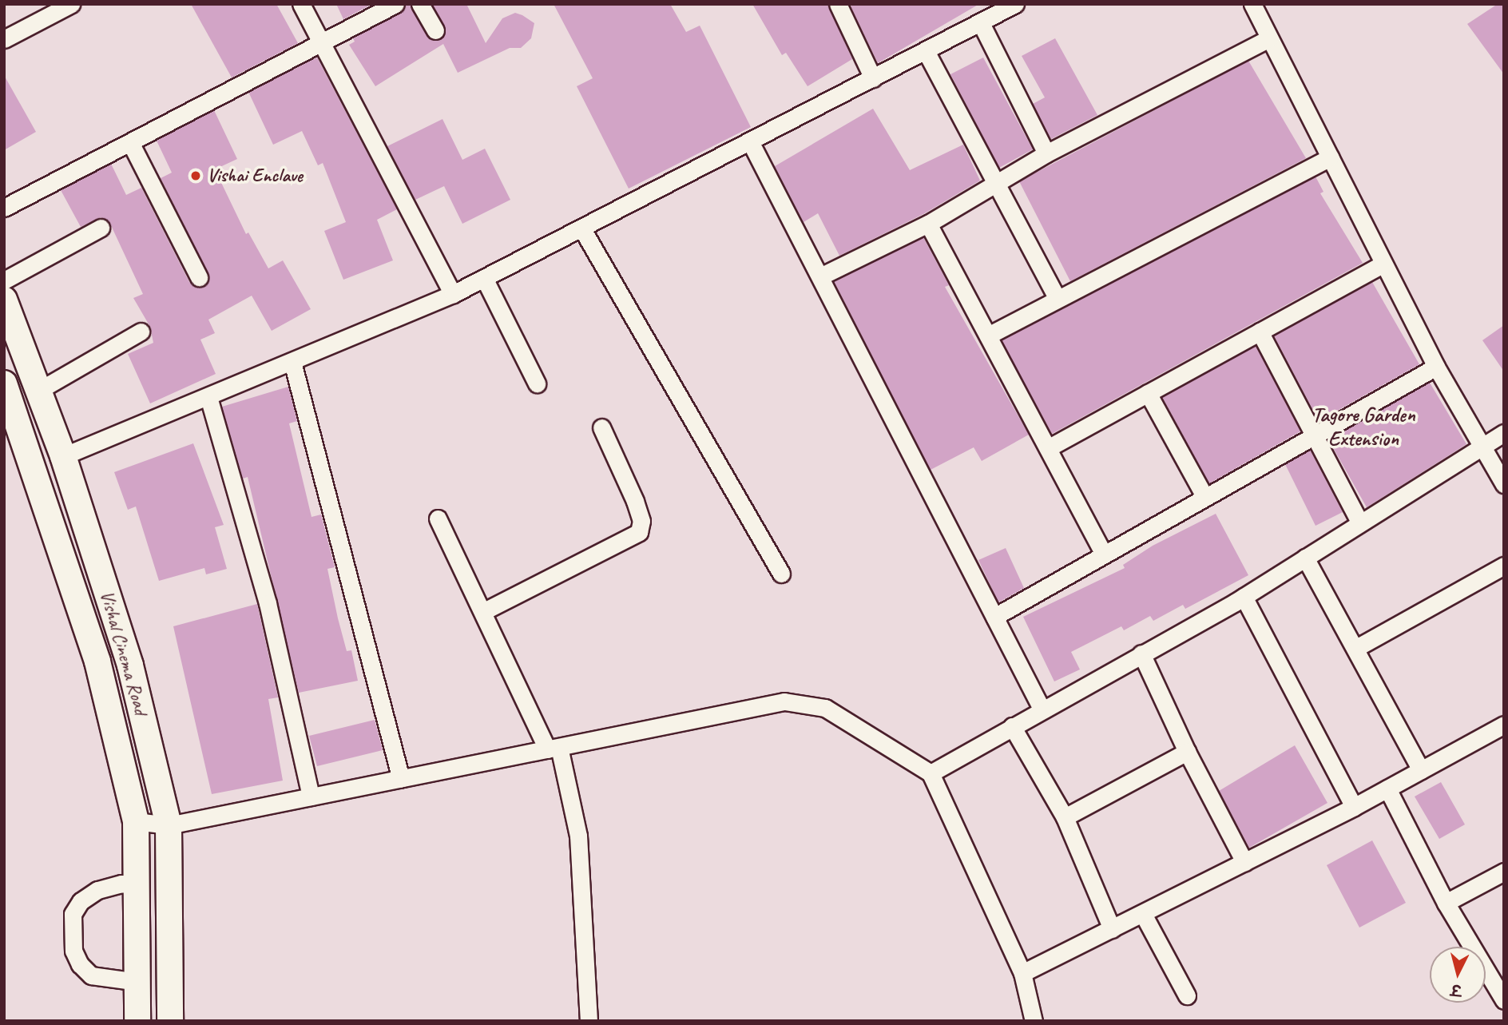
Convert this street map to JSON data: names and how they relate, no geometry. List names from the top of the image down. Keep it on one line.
{"streets":{"street":["Vishal Cinema Road"]},"districts":["Tagore Garden Extension"],"places":["Vishai Enclave"],"north":"bottom"}
